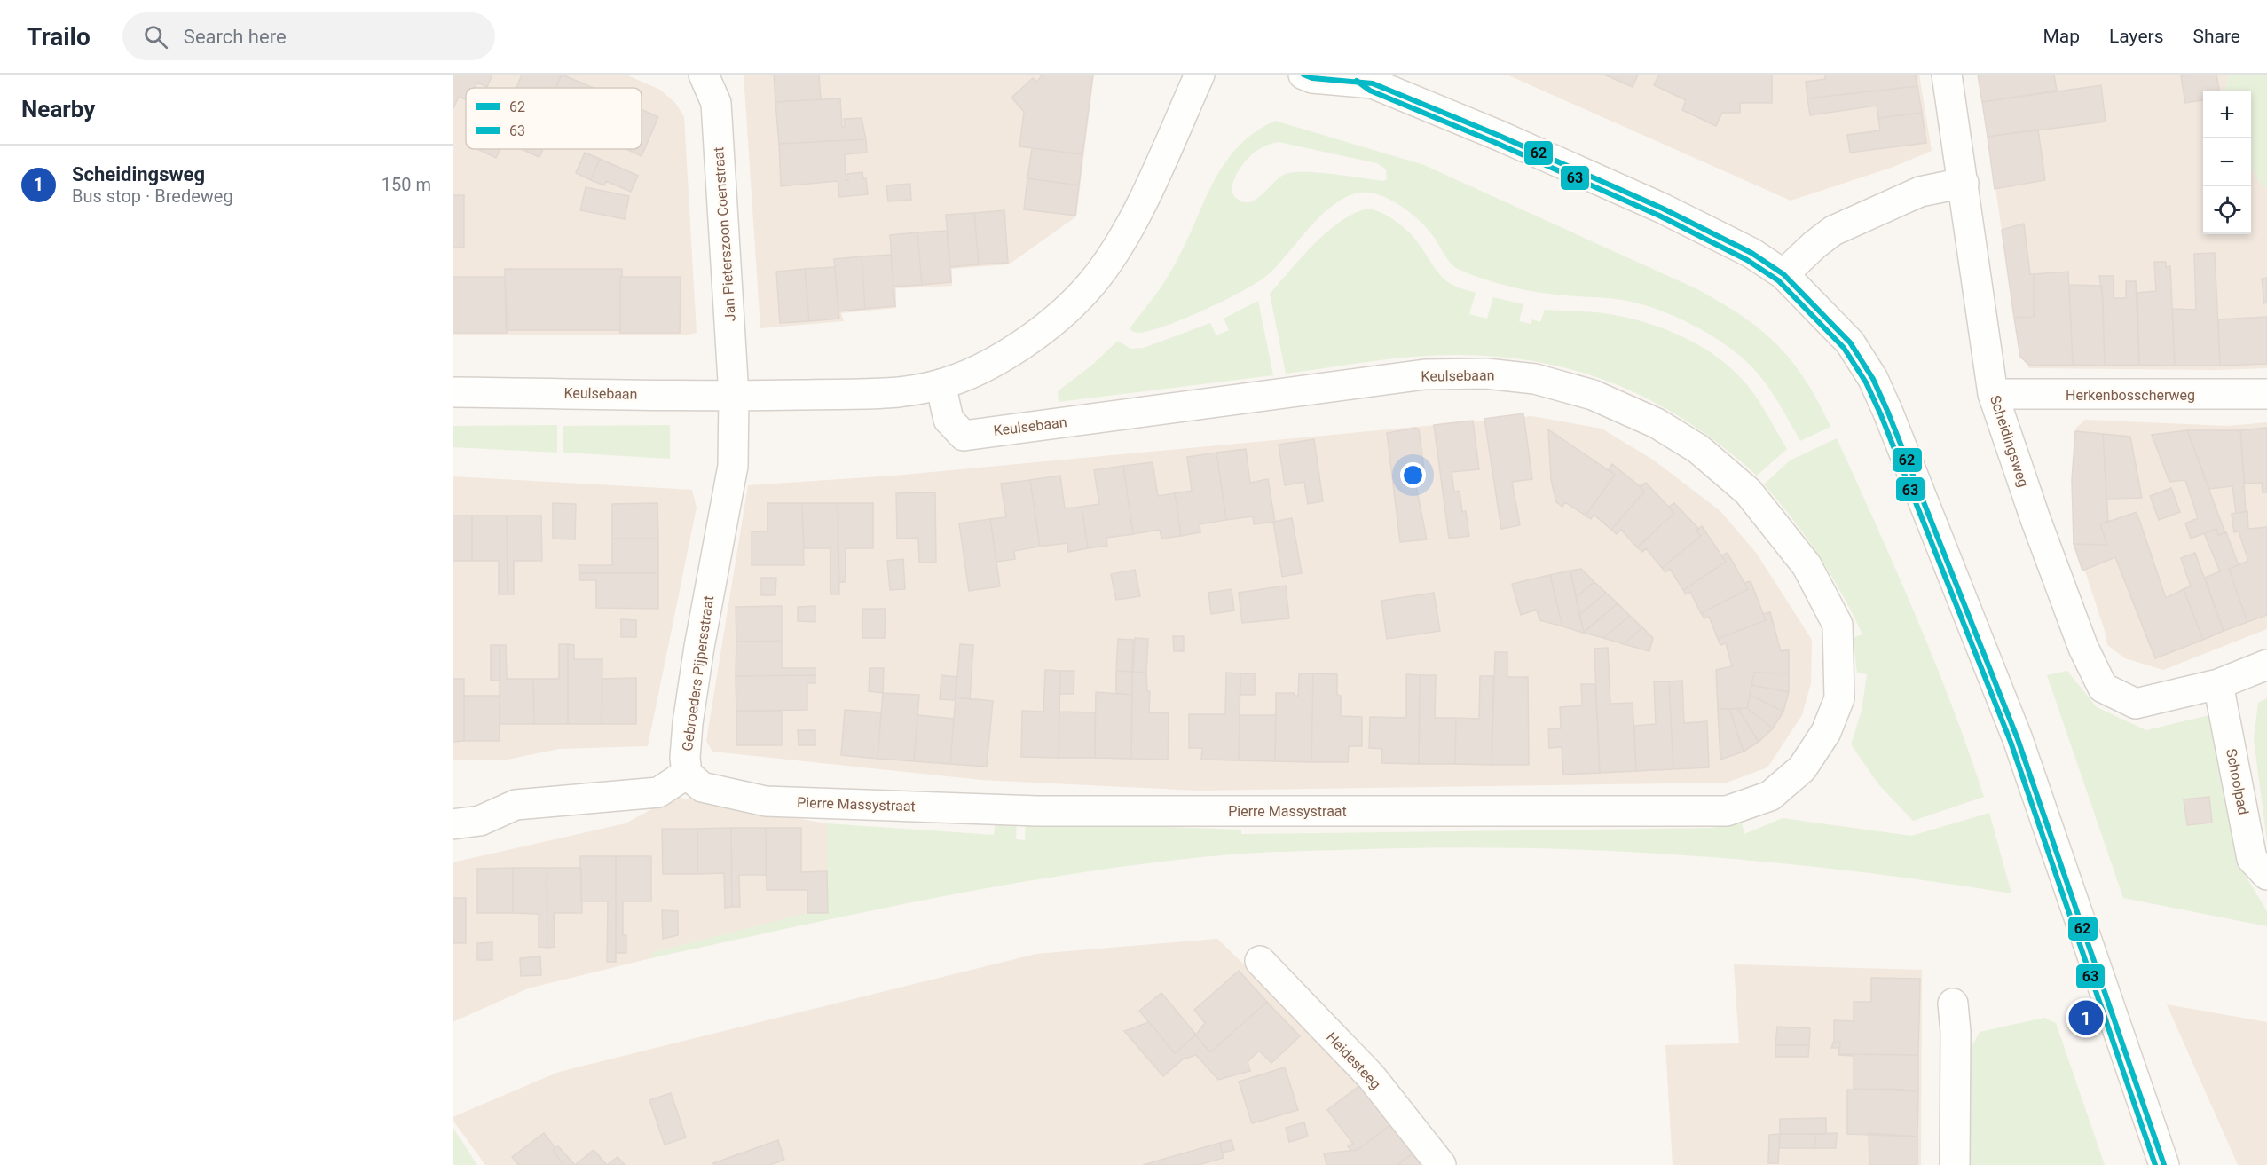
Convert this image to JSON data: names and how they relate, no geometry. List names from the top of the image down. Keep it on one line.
{"streets":{"street":["Jan Pieterszoon Coenstraat","Keulsebaan","Herkenbosscherweg","Scheidingsweg","Gebroeders Pijpersstraat","Schoolpad","Pierre Massystraat","Heidesteeg"]},"crossings":[["Jan Pieterszoon Coenstraat","Keulsebaan"],["Jan Pieterszoon Coenstraat","Gebroeders Pijpersstraat"],["Keulsebaan","Gebroeders Pijpersstraat"],["Keulsebaan","Pierre Massystraat"],["Herkenbosscherweg","Scheidingsweg"],["Scheidingsweg","Schoolpad"],["Gebroeders Pijpersstraat","Pierre Massystraat"]],"lines":["transit line 62","transit line 63"],"legend":["62","63"],"page":{"header":"Trailo","search":"Search here","nav":["Map","Layers","Share"],"heading":"Nearby","map_buttons":["+","−"],"list":[{"mark":"1","name":"Scheidingsweg","note":"Bus stop · Bredeweg","value":"150 m"}],"pins":"1"}}
